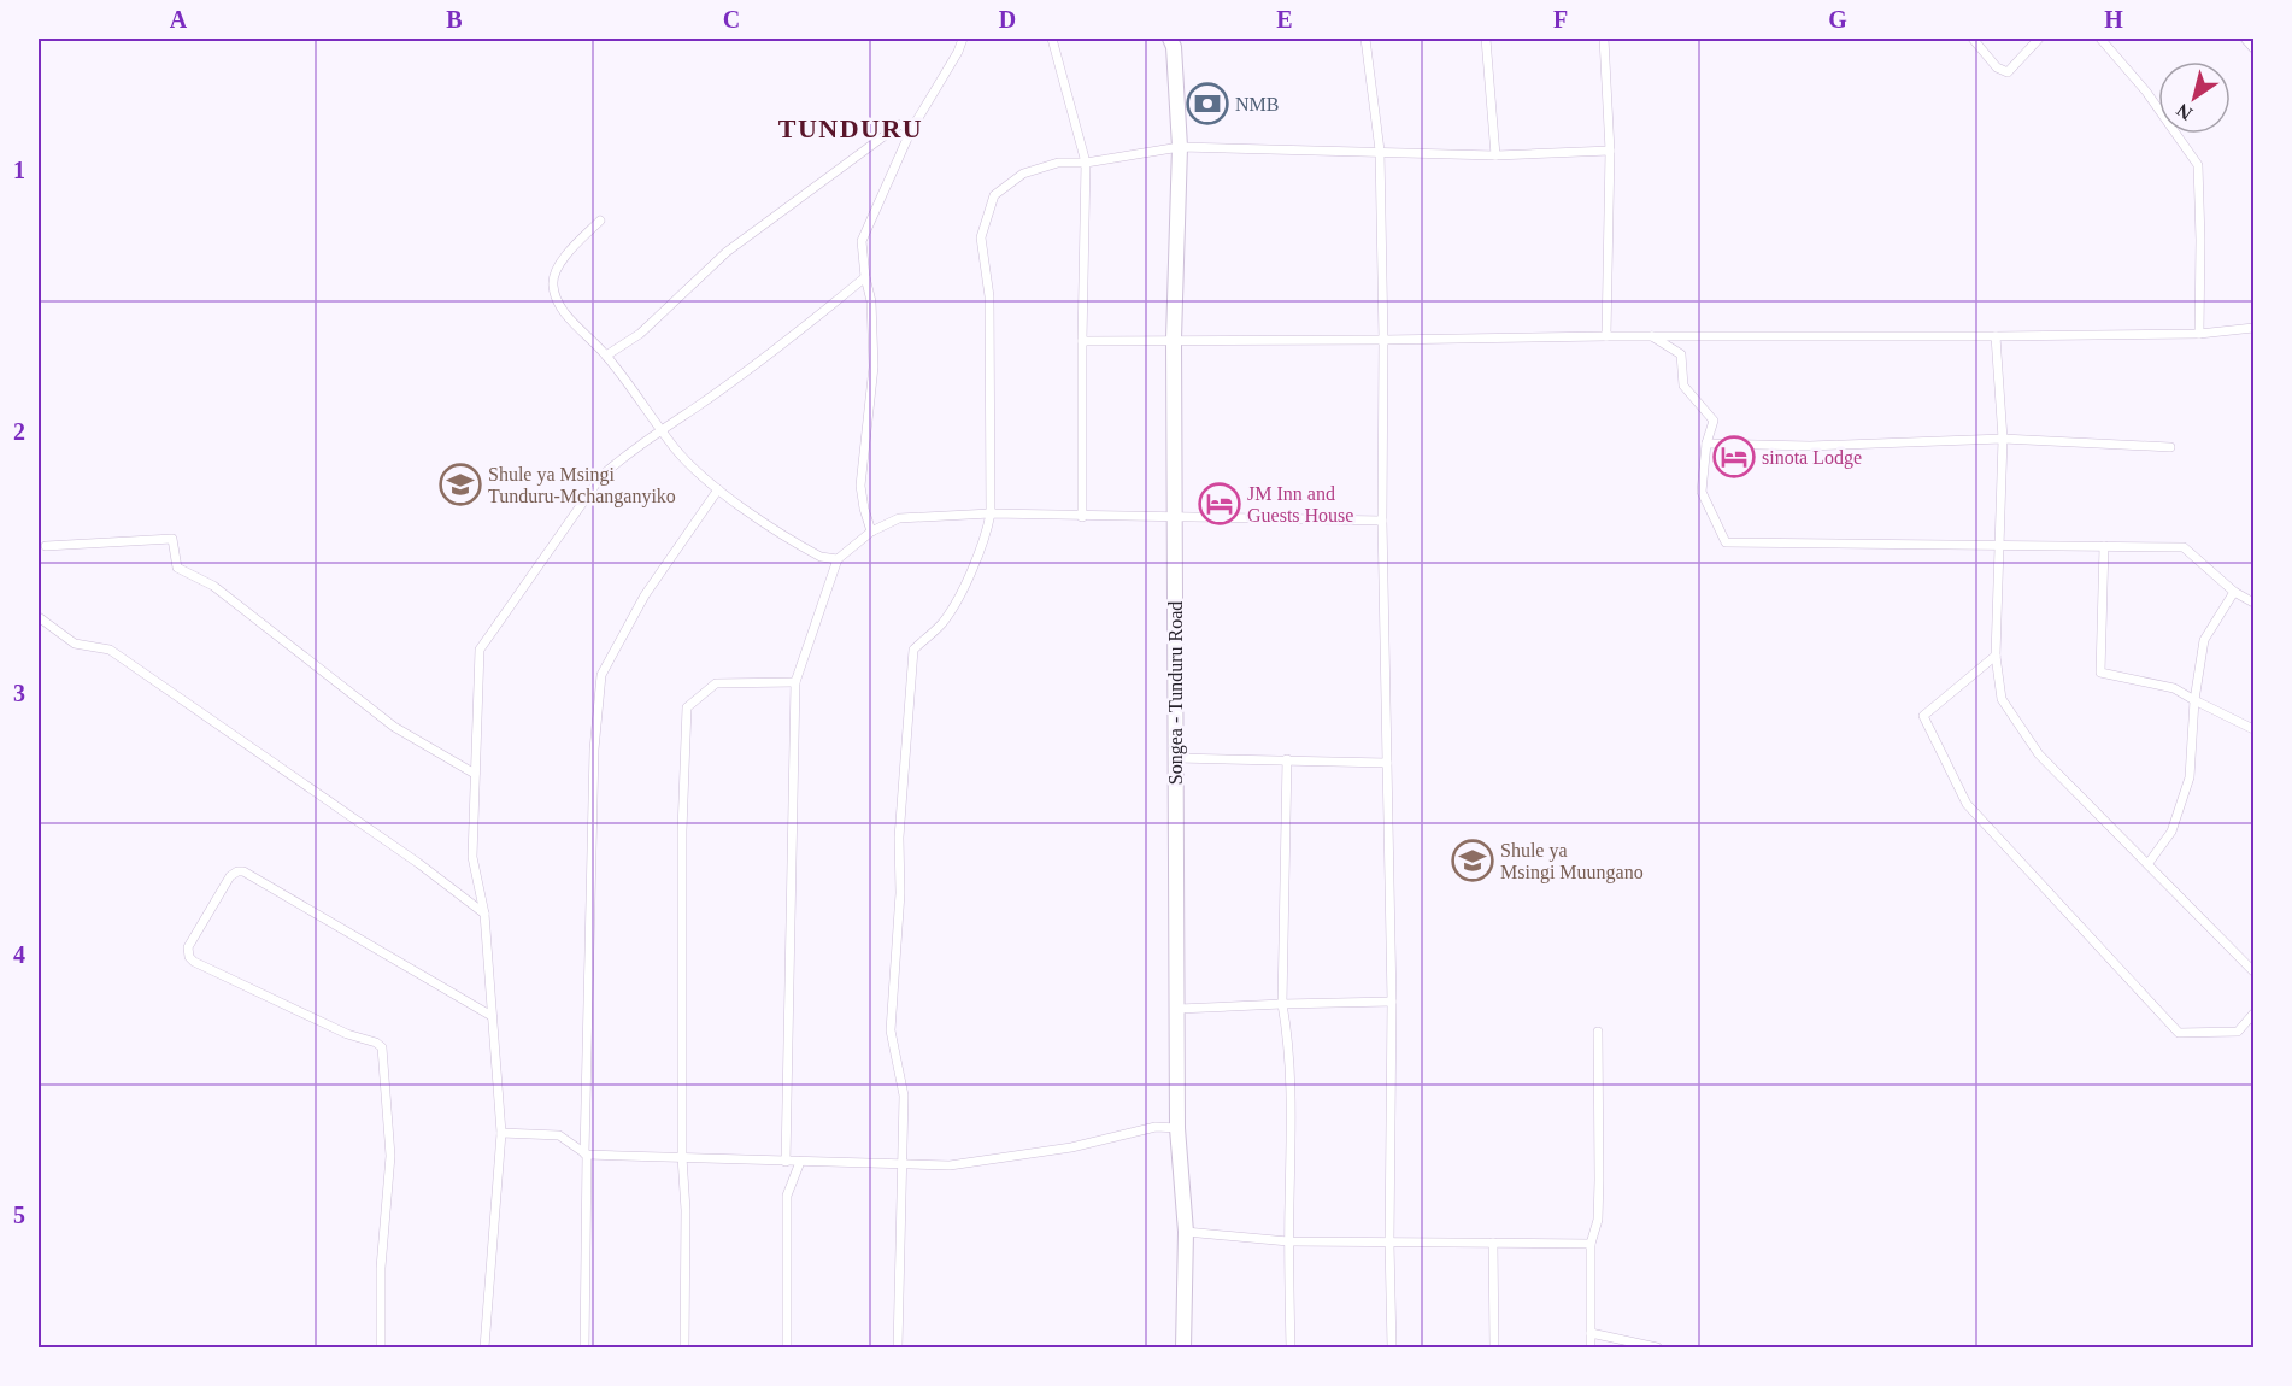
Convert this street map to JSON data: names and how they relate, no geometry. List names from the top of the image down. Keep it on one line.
{"streets":{"highway":["Songea - Tunduru Road"]},"districts":["TUNDURU"],"places":{"bank":["NMB"],"hotel":["sinota Lodge","JM Inn and Guests House"],"school or university":["Shule ya Msingi Tunduru-Mchanganyiko","Shule ya Msingi Muungano"]},"north":"bottom left","grid":{"columns":["A","B","C","D","E","F","G","H"],"rows":["1","2","3","4","5"]}}
